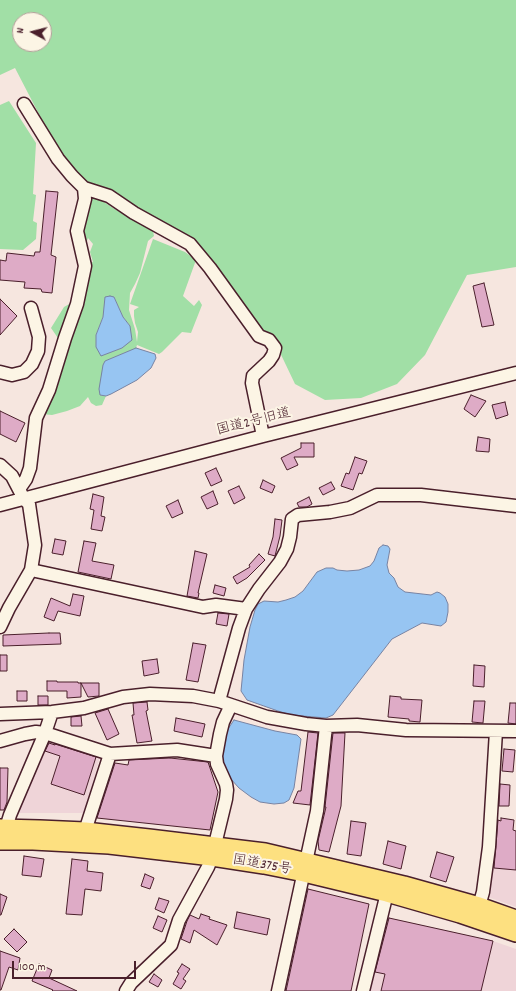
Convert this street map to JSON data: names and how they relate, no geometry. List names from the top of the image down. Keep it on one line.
{"streets":{"highway":["国道375号"],"street":["国道2号旧道"]},"scale_bar":"100 m","north":"left"}
